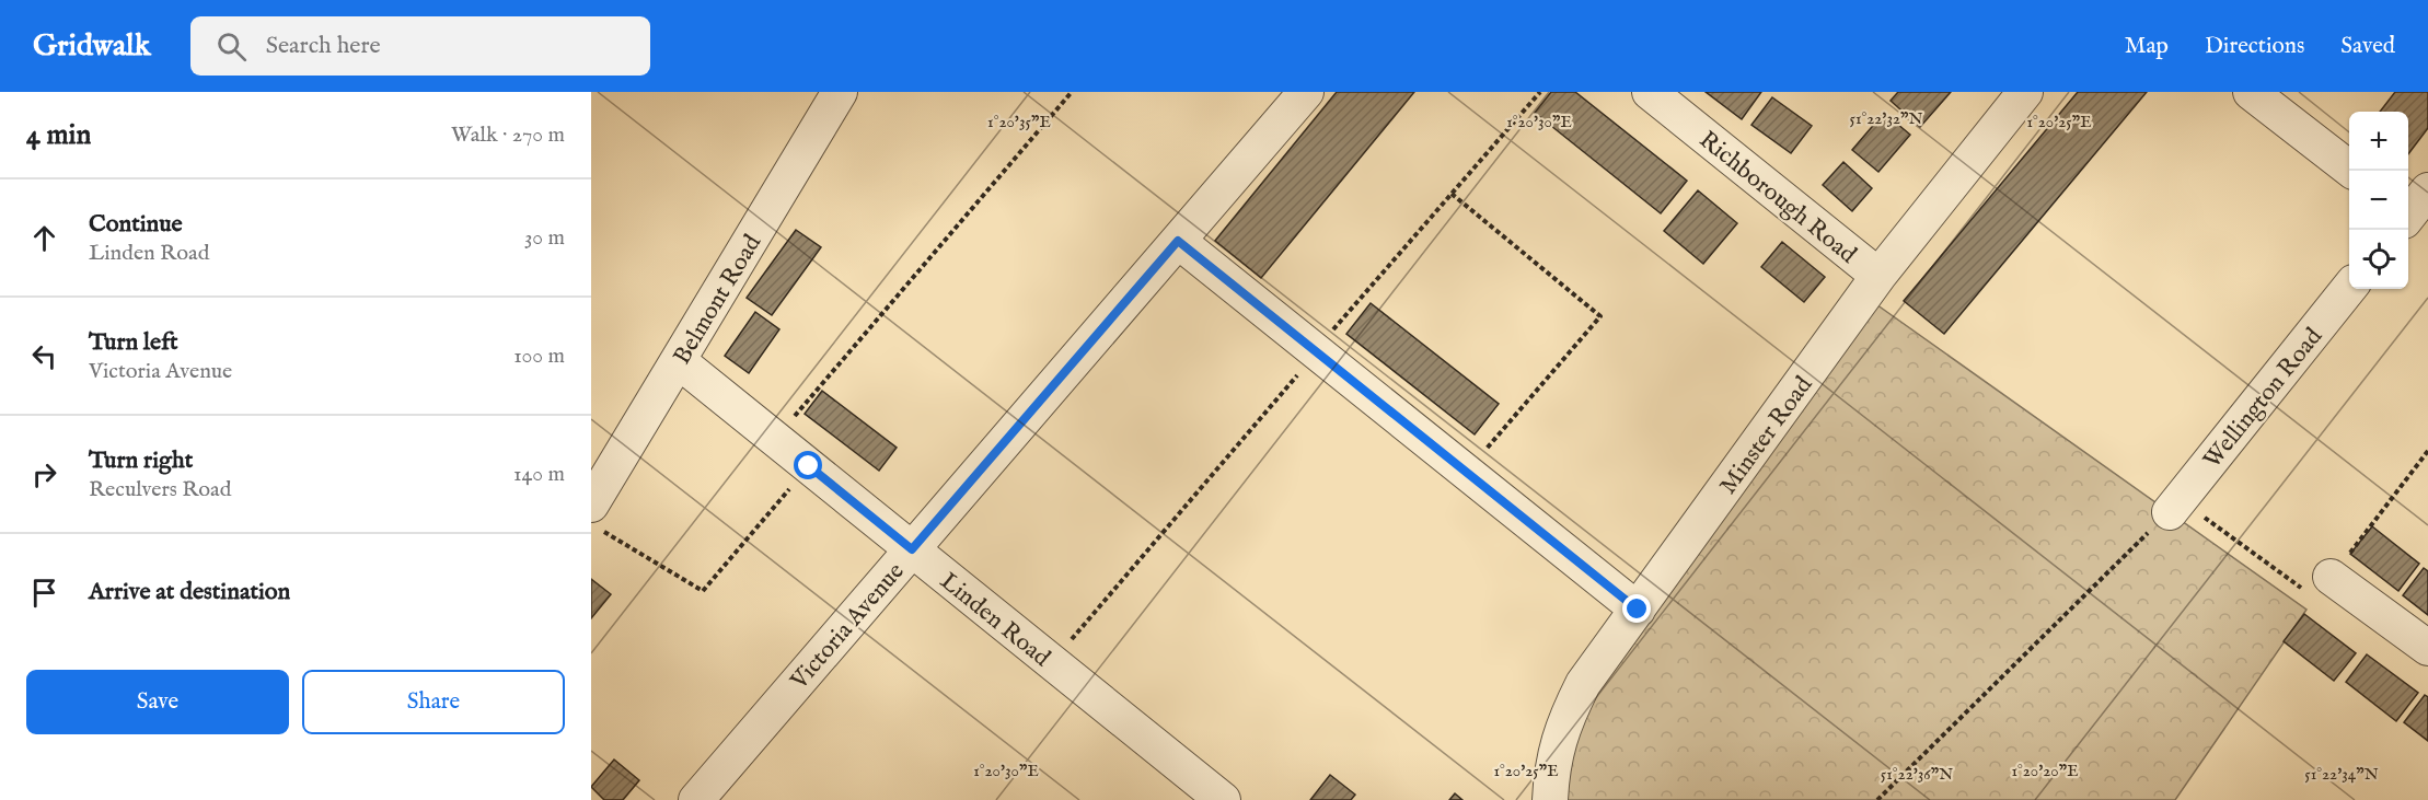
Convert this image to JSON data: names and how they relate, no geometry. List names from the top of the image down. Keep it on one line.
{"streets":{"street":["Richborough Road","Belmont Road","Wellington Road","Minster Road","Linden Road","Victoria Avenue"]},"crossings":[["Richborough Road","Minster Road"],["Belmont Road","Linden Road"],["Linden Road","Victoria Avenue"]],"page":{"header":"Gridwalk","search":"Search here","nav":["Map","Directions","Saved"],"heading":["4 min","Walk · 270 m"],"map_buttons":["+","−"],"list":[["Continue","Linden Road","30 m"],["Turn left","Victoria Avenue","100 m"],["Turn right","Reculvers Road","140 m"],"Arrive at destination"],"buttons":["Save","Share"]},"coordinates":["51°22'32\"N","1°20'30\"E","1°20'35\"E","1°20'25\"E","1°20'20\"E","51°22'36\"N","51°22'34\"N"]}
